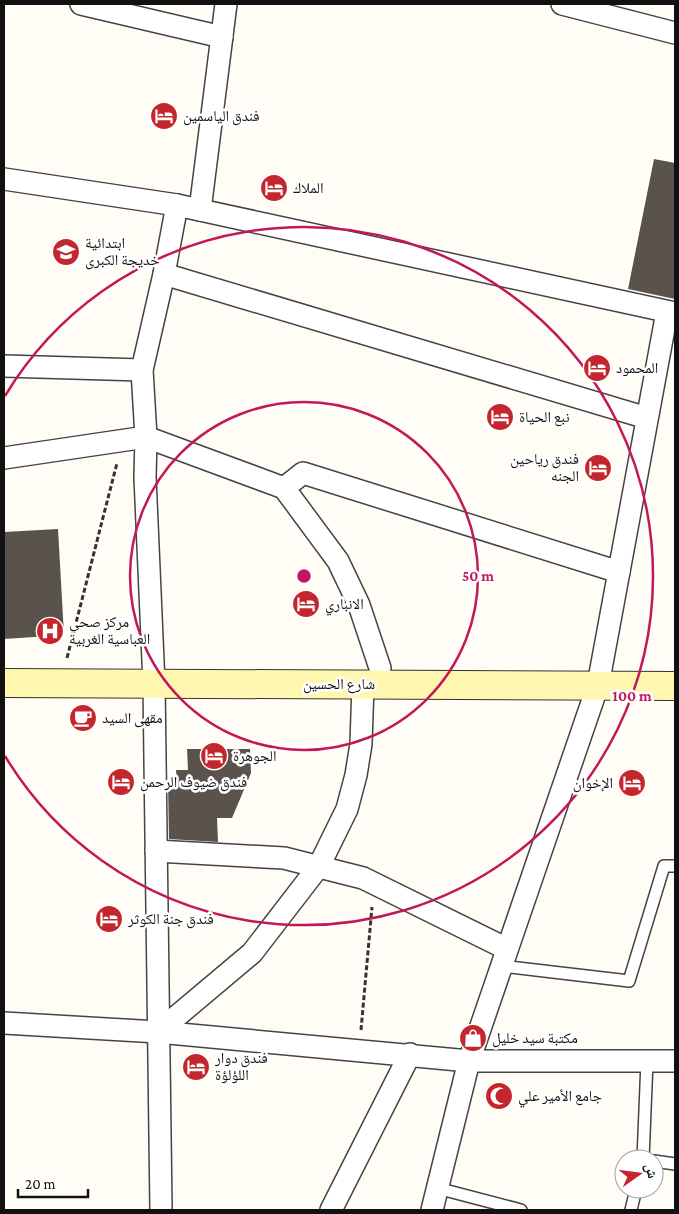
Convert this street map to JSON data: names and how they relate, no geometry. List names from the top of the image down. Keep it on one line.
{"streets":{"main road":["شارع الحسين"]},"places":{"hotel":["فندق الياسمين","الملاك","المحمود","نبع الحياة","فندق رياحين الجنه","الانباري","الجوهرة","فندق ضيوف الرحمن","الإخوان","فندق جنة الكوثر","فندق دوار اللؤلؤة"],"school or university":["ابتدائية خديجة الكبرى"],"hospital":["مركز صحي العباسية الغربية"],"cafe":["مقهى السيد"],"shop":["مكتبة سيد خليل"],"mosque":["جامع الأمير علي"]},"scale_bar":"20 m","north":"right","rings":["50 m","100 m"]}
